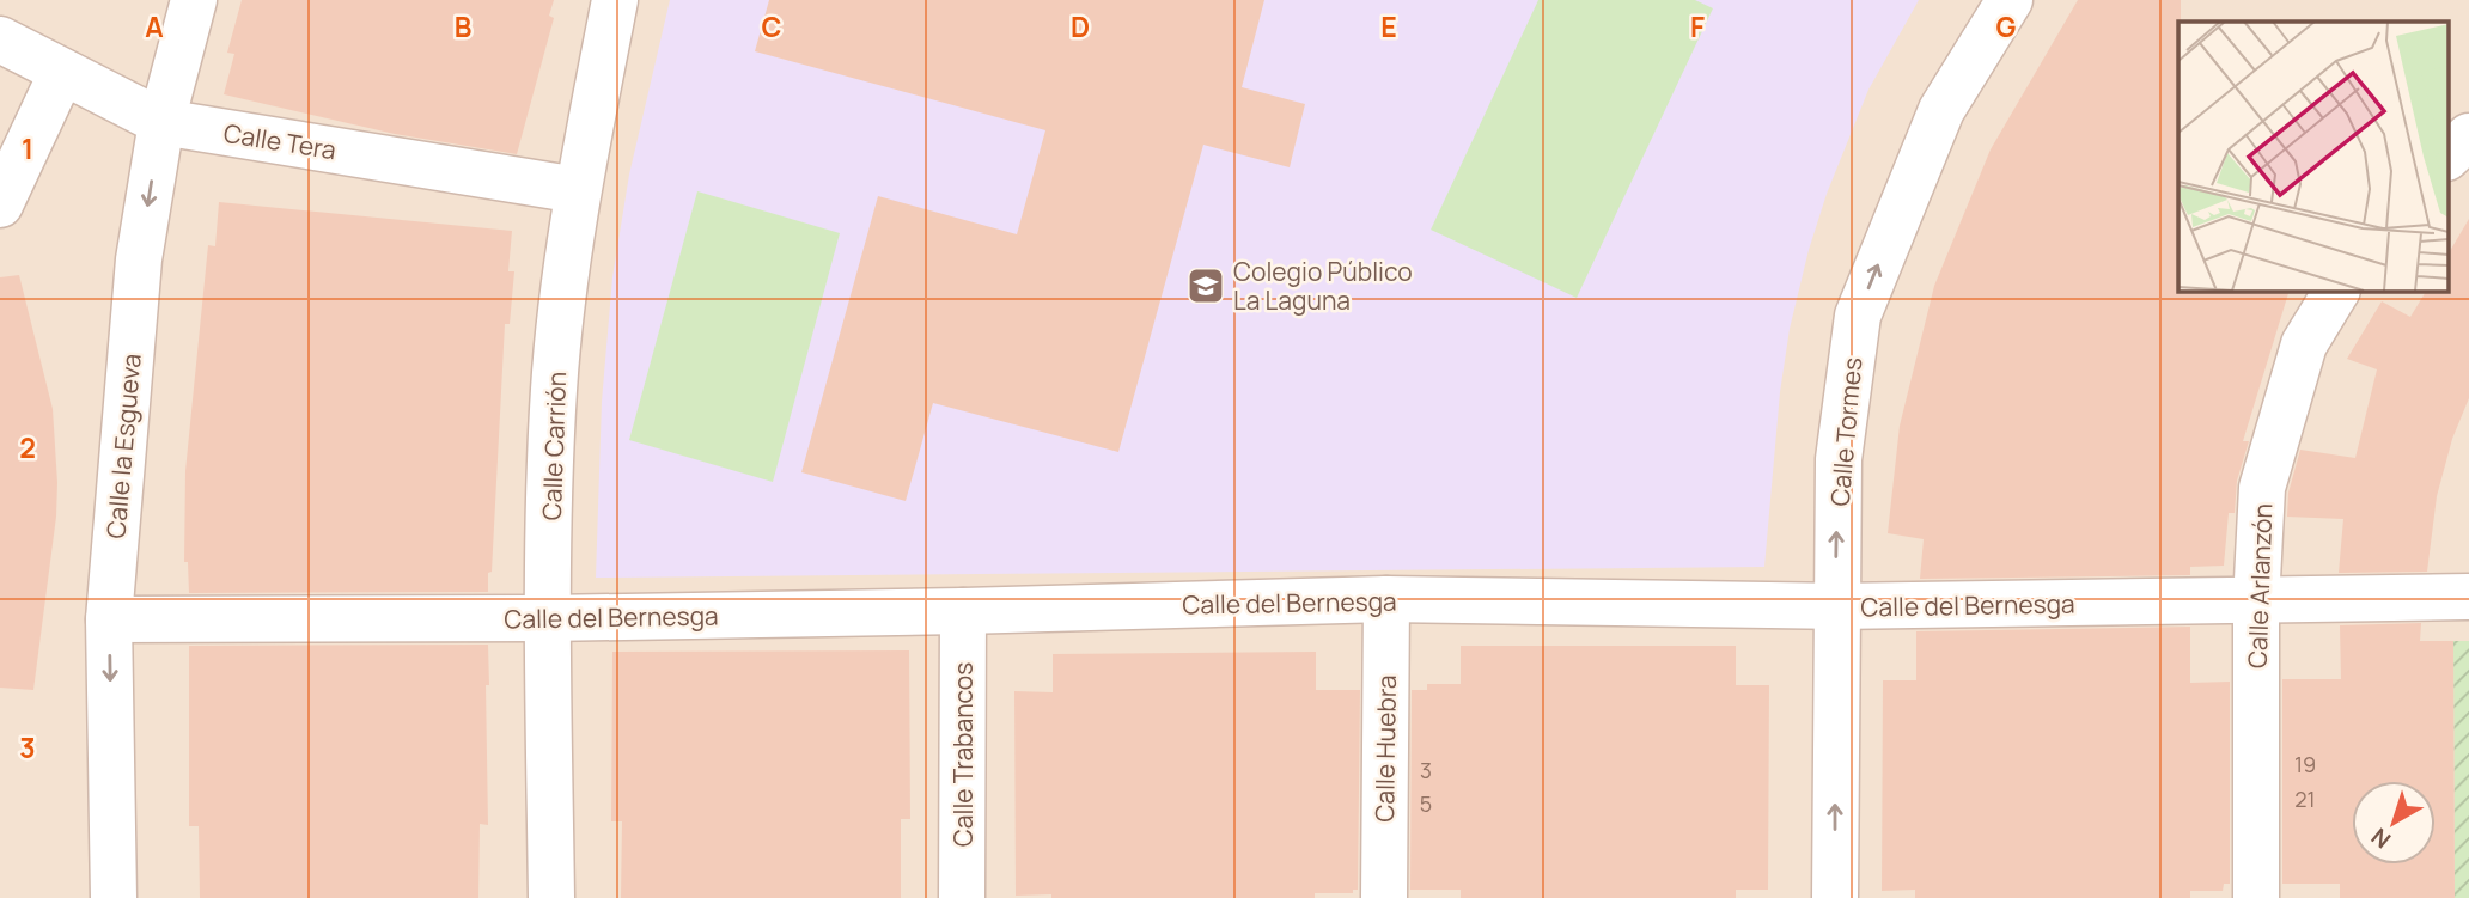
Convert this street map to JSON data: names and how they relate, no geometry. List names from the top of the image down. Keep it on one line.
{"streets":{"street":["Calle Tera","Calle Tormes","Calle la Esgueva","Calle Carrión","Calle Arlanzón","Calle del Bernesga","Calle Huebra","Calle Trabancos"]},"crossings":[["Calle Tera","Calle la Esgueva"],["Calle Tera","Calle Carrión"],["Calle Tormes","Calle del Bernesga"],["Calle la Esgueva","Calle del Bernesga"],["Calle Carrión","Calle del Bernesga"],["Calle Arlanzón","Calle del Bernesga"],["Calle del Bernesga","Calle Huebra"],["Calle del Bernesga","Calle Trabancos"]],"one_way":["Calle Tormes","Calle la Esgueva"],"places":{"school or university":["Colegio Público La Laguna"]},"house_numbers":["19","3","21","5"],"north":"bottom left","grid":{"columns":["A","B","C","D","E","F","G"],"rows":["1","2","3"]}}
